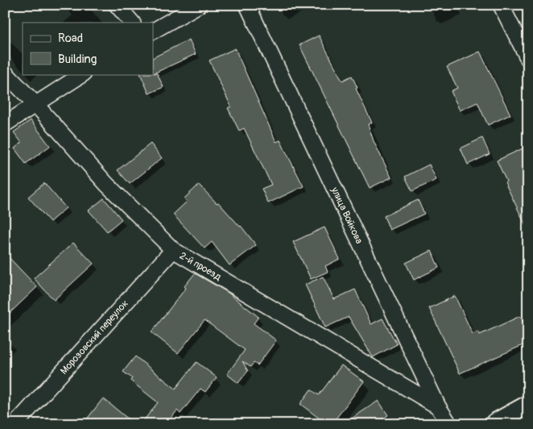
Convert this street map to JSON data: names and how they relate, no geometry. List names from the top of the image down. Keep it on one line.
{"streets":{"street":["улица Войкова","2-й проезд","Морозовский переулок"]},"crossings":[["улица Войкова","2-й проезд"],["2-й проезд","Морозовский переулок"]],"legend":["Road","Building"]}
